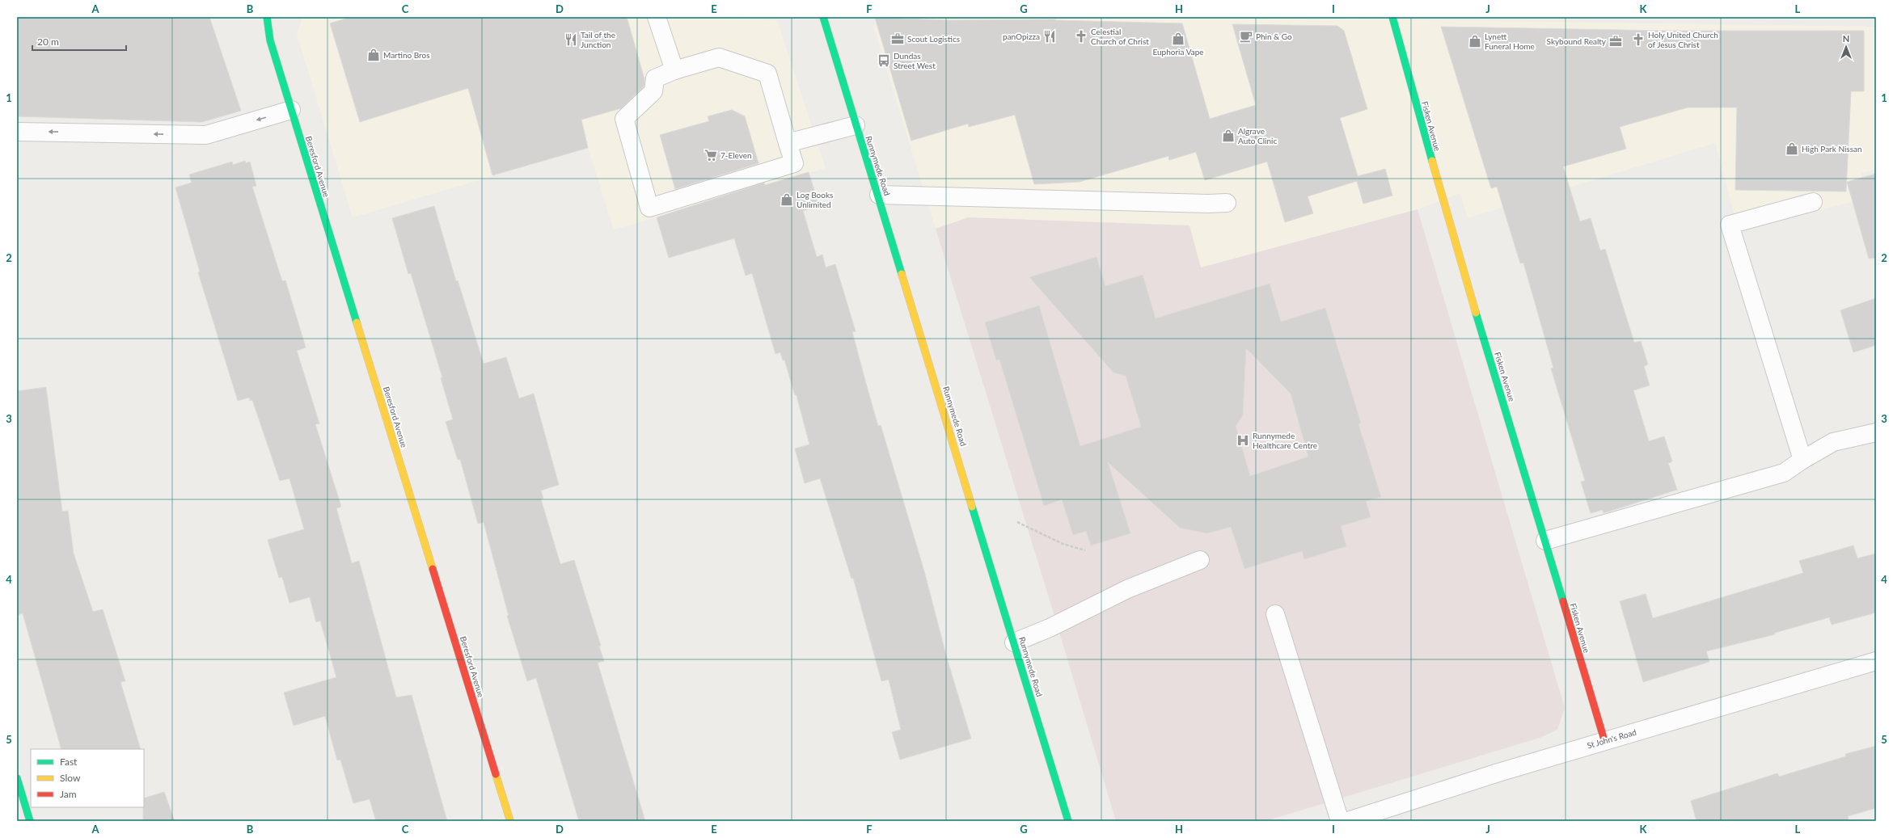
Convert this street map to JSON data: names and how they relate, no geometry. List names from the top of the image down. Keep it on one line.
{"streets":{"street":["Fisken Avenue","Runnymede Road","Beresford Avenue","St John's Road"]},"crossings":[["Fisken Avenue","St John's Road"]],"places":{"restaurant":["panOpizza","Tail of the Junction"],"church":["Celestial Church of Christ","Holy United Church of Jesus Christ"],"cafe":["Phin & Go"],"office":["Scout Logistics","Skybound Realty"],"shop":["Euphoria Vape","Lynett Funeral Home","Martino Bros","Algrave Auto Clinic","High Park Nissan","Log Books Unlimited"],"bus stop":["Dundas Street West"],"supermarket":["7-Eleven"],"hospital":["Runnymede Healthcare Centre"]},"legend":["Fast","Slow","Jam"],"scale_bar":"20 m","north":"top","grid":{"columns":["A","B","C","D","E","F","G","H","I","J","K","L"],"rows":["1","2","3","4","5"]}}
